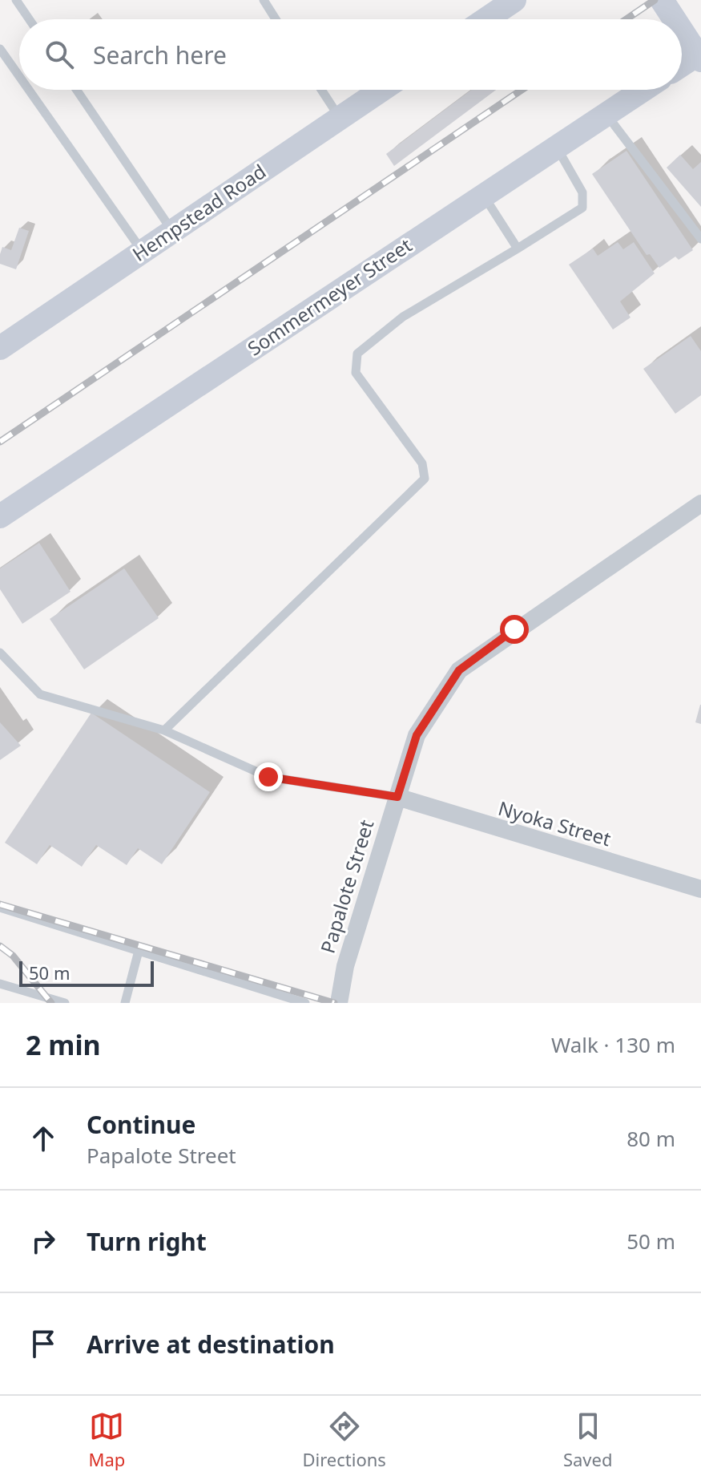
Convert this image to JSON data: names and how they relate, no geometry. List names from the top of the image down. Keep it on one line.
{"streets":{"street":["Hempstead Road","Sommermeyer Street","Nyoka Street","Papalote Street"]},"crossings":[["Nyoka Street","Papalote Street"]],"scale_bar":"50 m","page":{"search":"Search here","scale":"50 m","heading":["2 min","Walk · 130 m"],"list":[["Continue","Papalote Street","80 m"],["Turn right","50 m"],"Arrive at destination"],"nav":["Map","Directions","Saved"]}}
